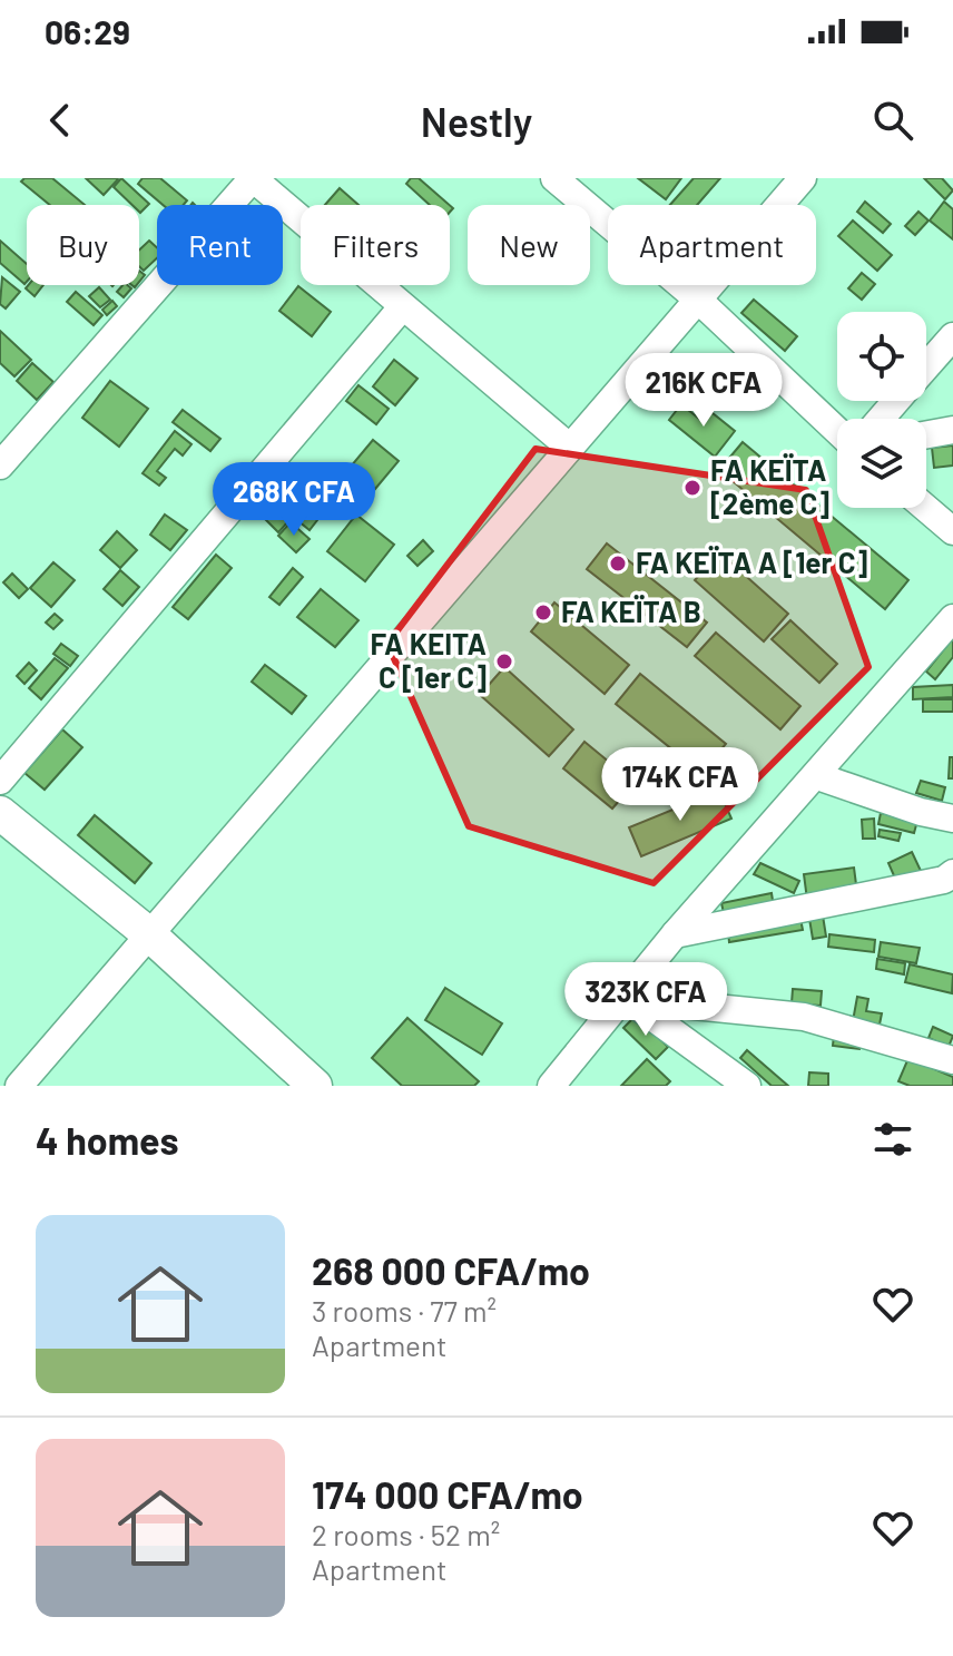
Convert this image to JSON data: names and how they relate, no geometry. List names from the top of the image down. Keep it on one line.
{"places":["FA KEÏTA [2ème C]","FA KEÏTA A [1er C]","FA KEÏTA B","FA KEITA C [1er C]"],"page":{"status":"06:29","header":"Nestly","chip":["Buy","Rent","Filters","New","Apartment"],"price":["216K CFA","268K CFA","174K CFA","323K CFA"],"heading":"4 homes","list":[{"name":"268 000 CFA/mo","note":"3 rooms · 77 m² · Apartment"},{"name":"174 000 CFA/mo","note":"2 rooms · 52 m² · Apartment"}]}}
